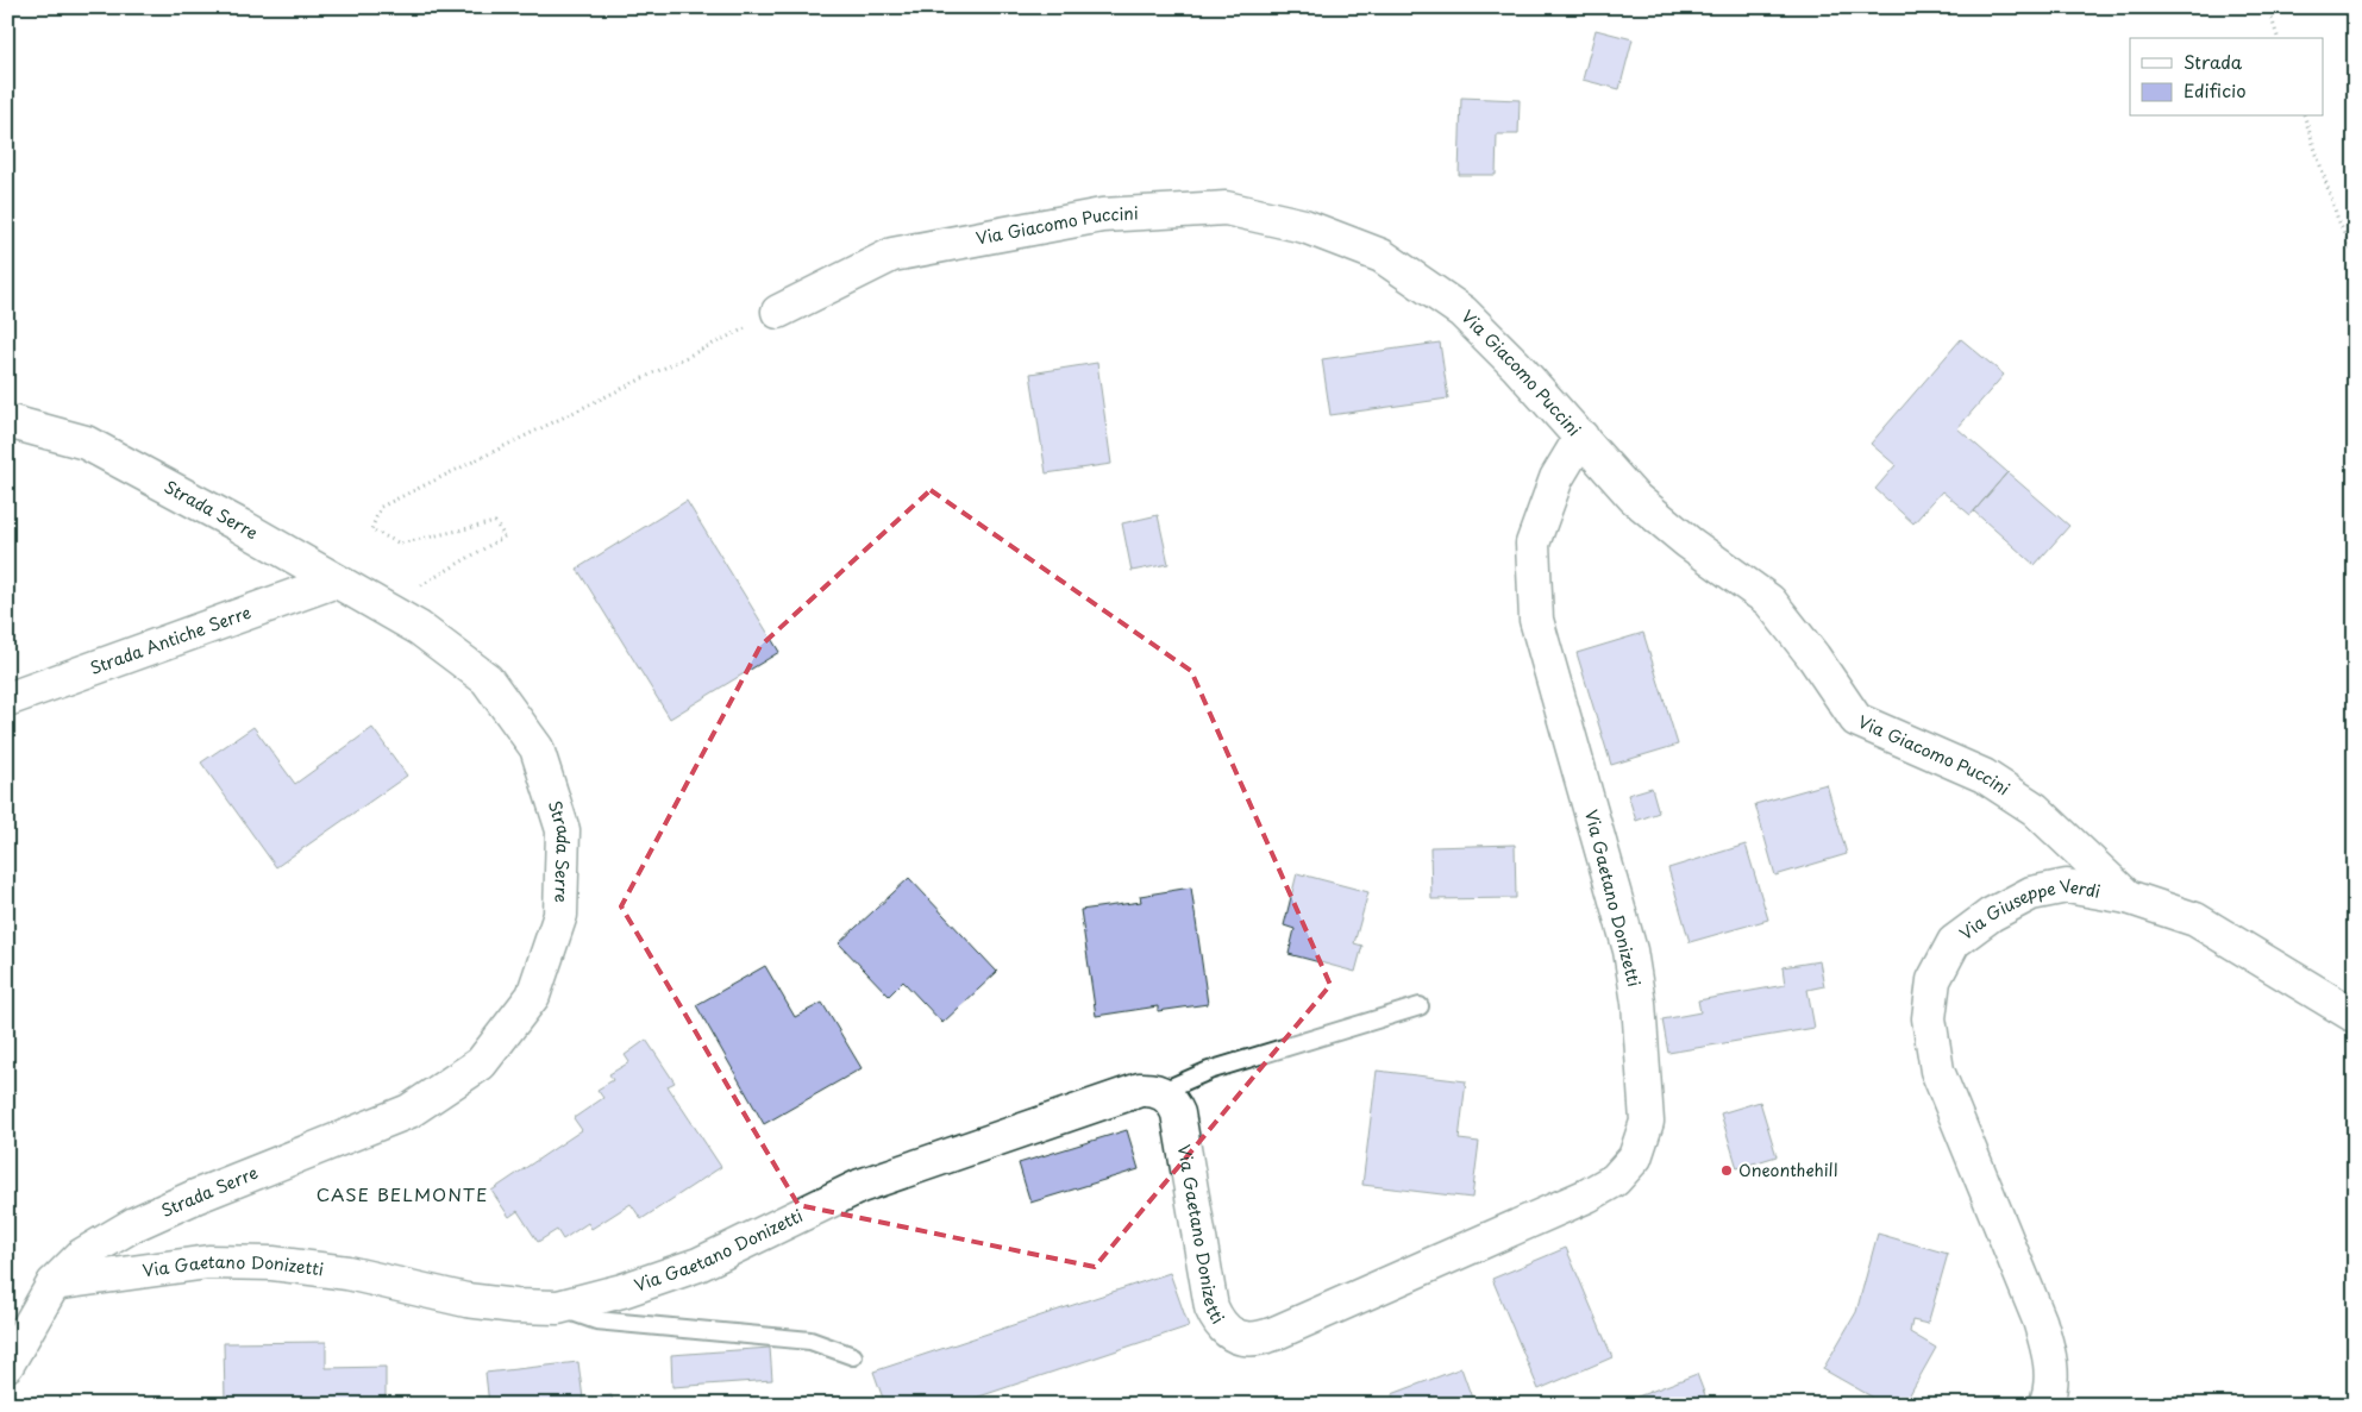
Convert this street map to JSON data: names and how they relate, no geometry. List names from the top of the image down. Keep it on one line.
{"streets":{"street":["Via Giacomo Puccini","Strada Serre","Strada Antiche Serre","Via Gaetano Donizetti","Via Giuseppe Verdi"]},"crossings":[["Via Giacomo Puccini","Via Gaetano Donizetti"],["Via Giacomo Puccini","Via Giuseppe Verdi"],["Strada Serre","Strada Antiche Serre"],["Strada Serre","Via Gaetano Donizetti"]],"districts":["CASE BELMONTE"],"places":["Oneonthehill"],"legend":["Strada","Edificio"]}
